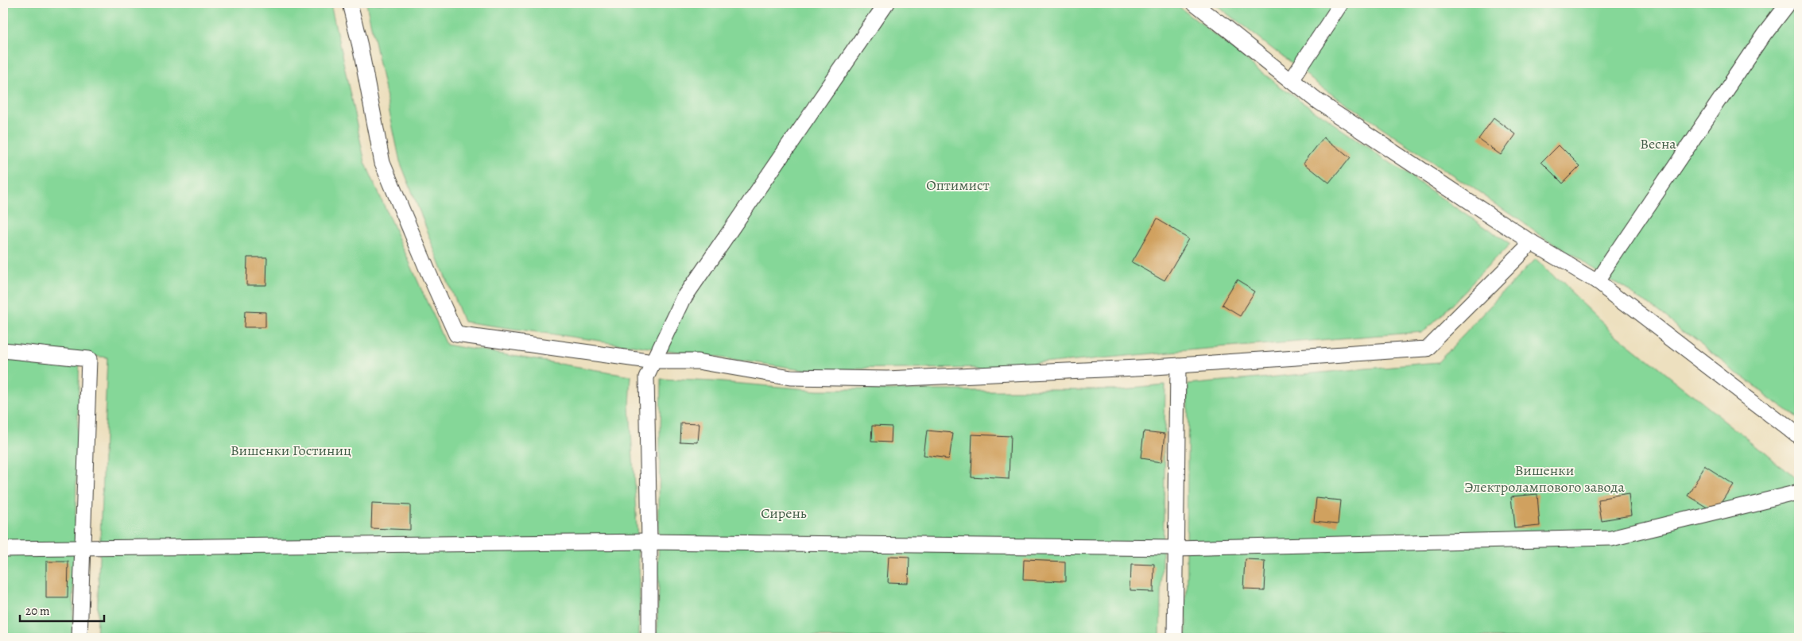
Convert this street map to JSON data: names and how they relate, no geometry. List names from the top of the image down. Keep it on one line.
{"parks":["Весна","Оптимист","Вишенки Гостиниц","Вишенки Электролампового завода","Сирень"],"scale_bar":"20 m"}
